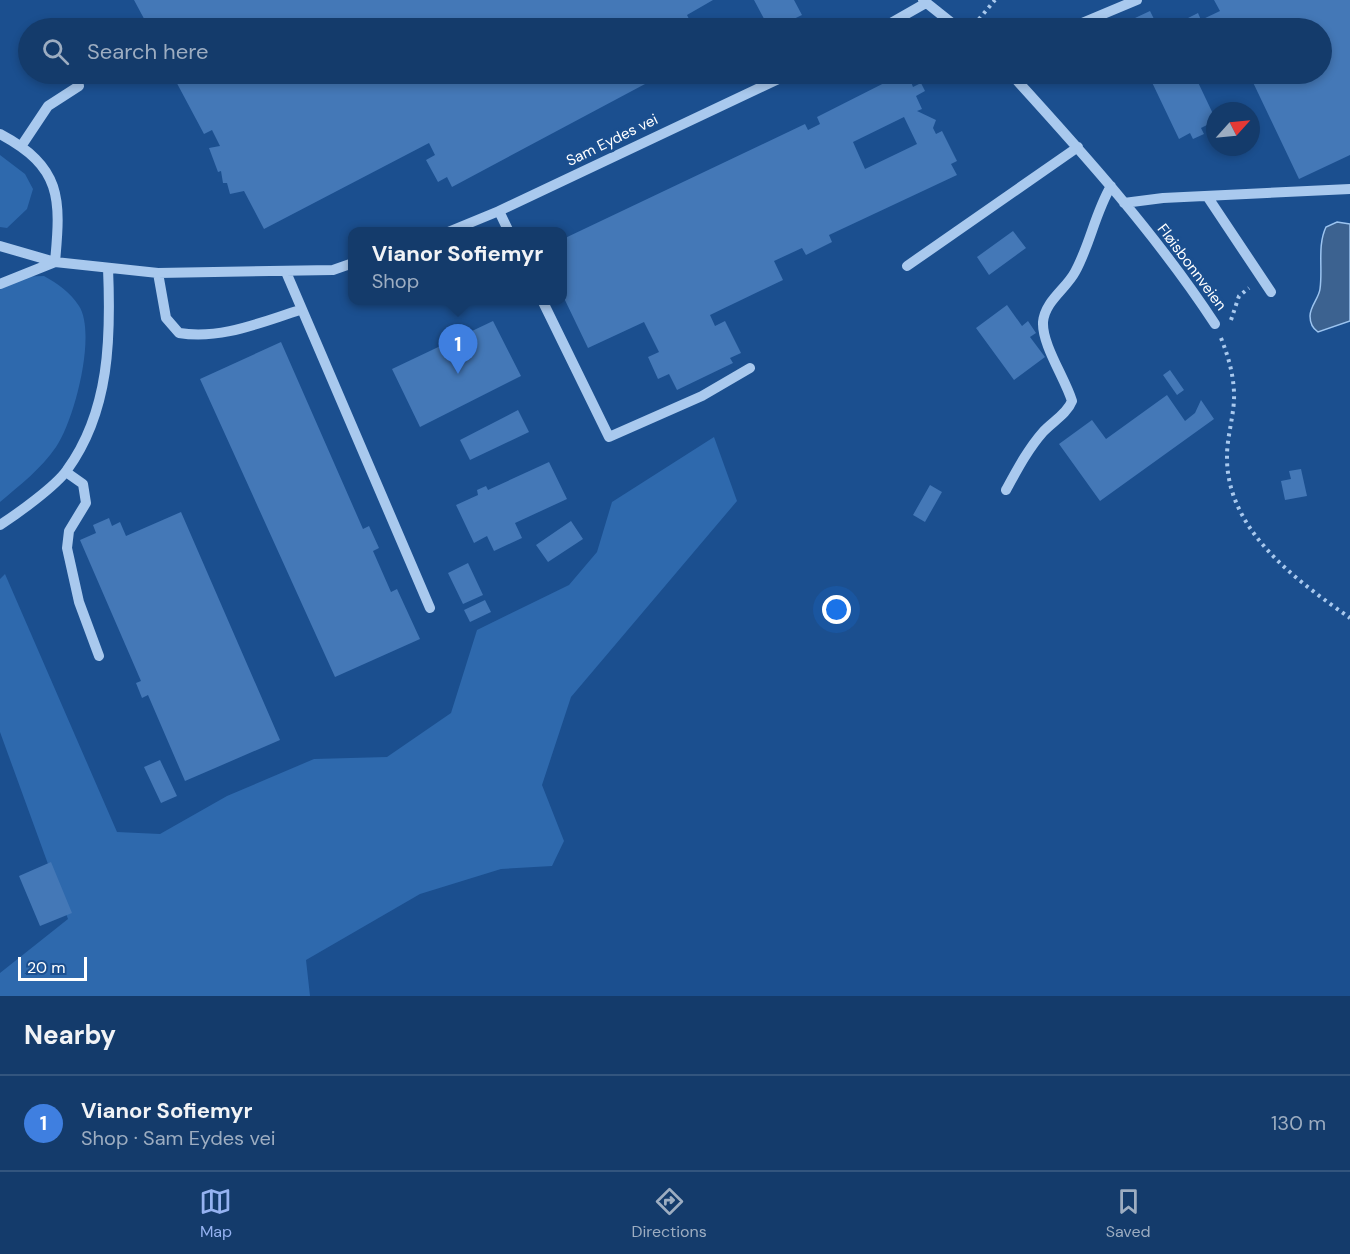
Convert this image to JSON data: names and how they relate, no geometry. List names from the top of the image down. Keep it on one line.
{"streets":{"street":["Sam Eydes vei","Fløisbonnveien"]},"scale_bar":"20 m","north":"top right","page":{"search":"Search here","popup":["Vianor Sofiemyr","Shop"],"pins":"1","scale":"20 m","heading":"Nearby","list":[{"mark":"1","name":"Vianor Sofiemyr","note":"Shop · Sam Eydes vei","value":"130 m"}],"nav":["Map","Directions","Saved"]}}
